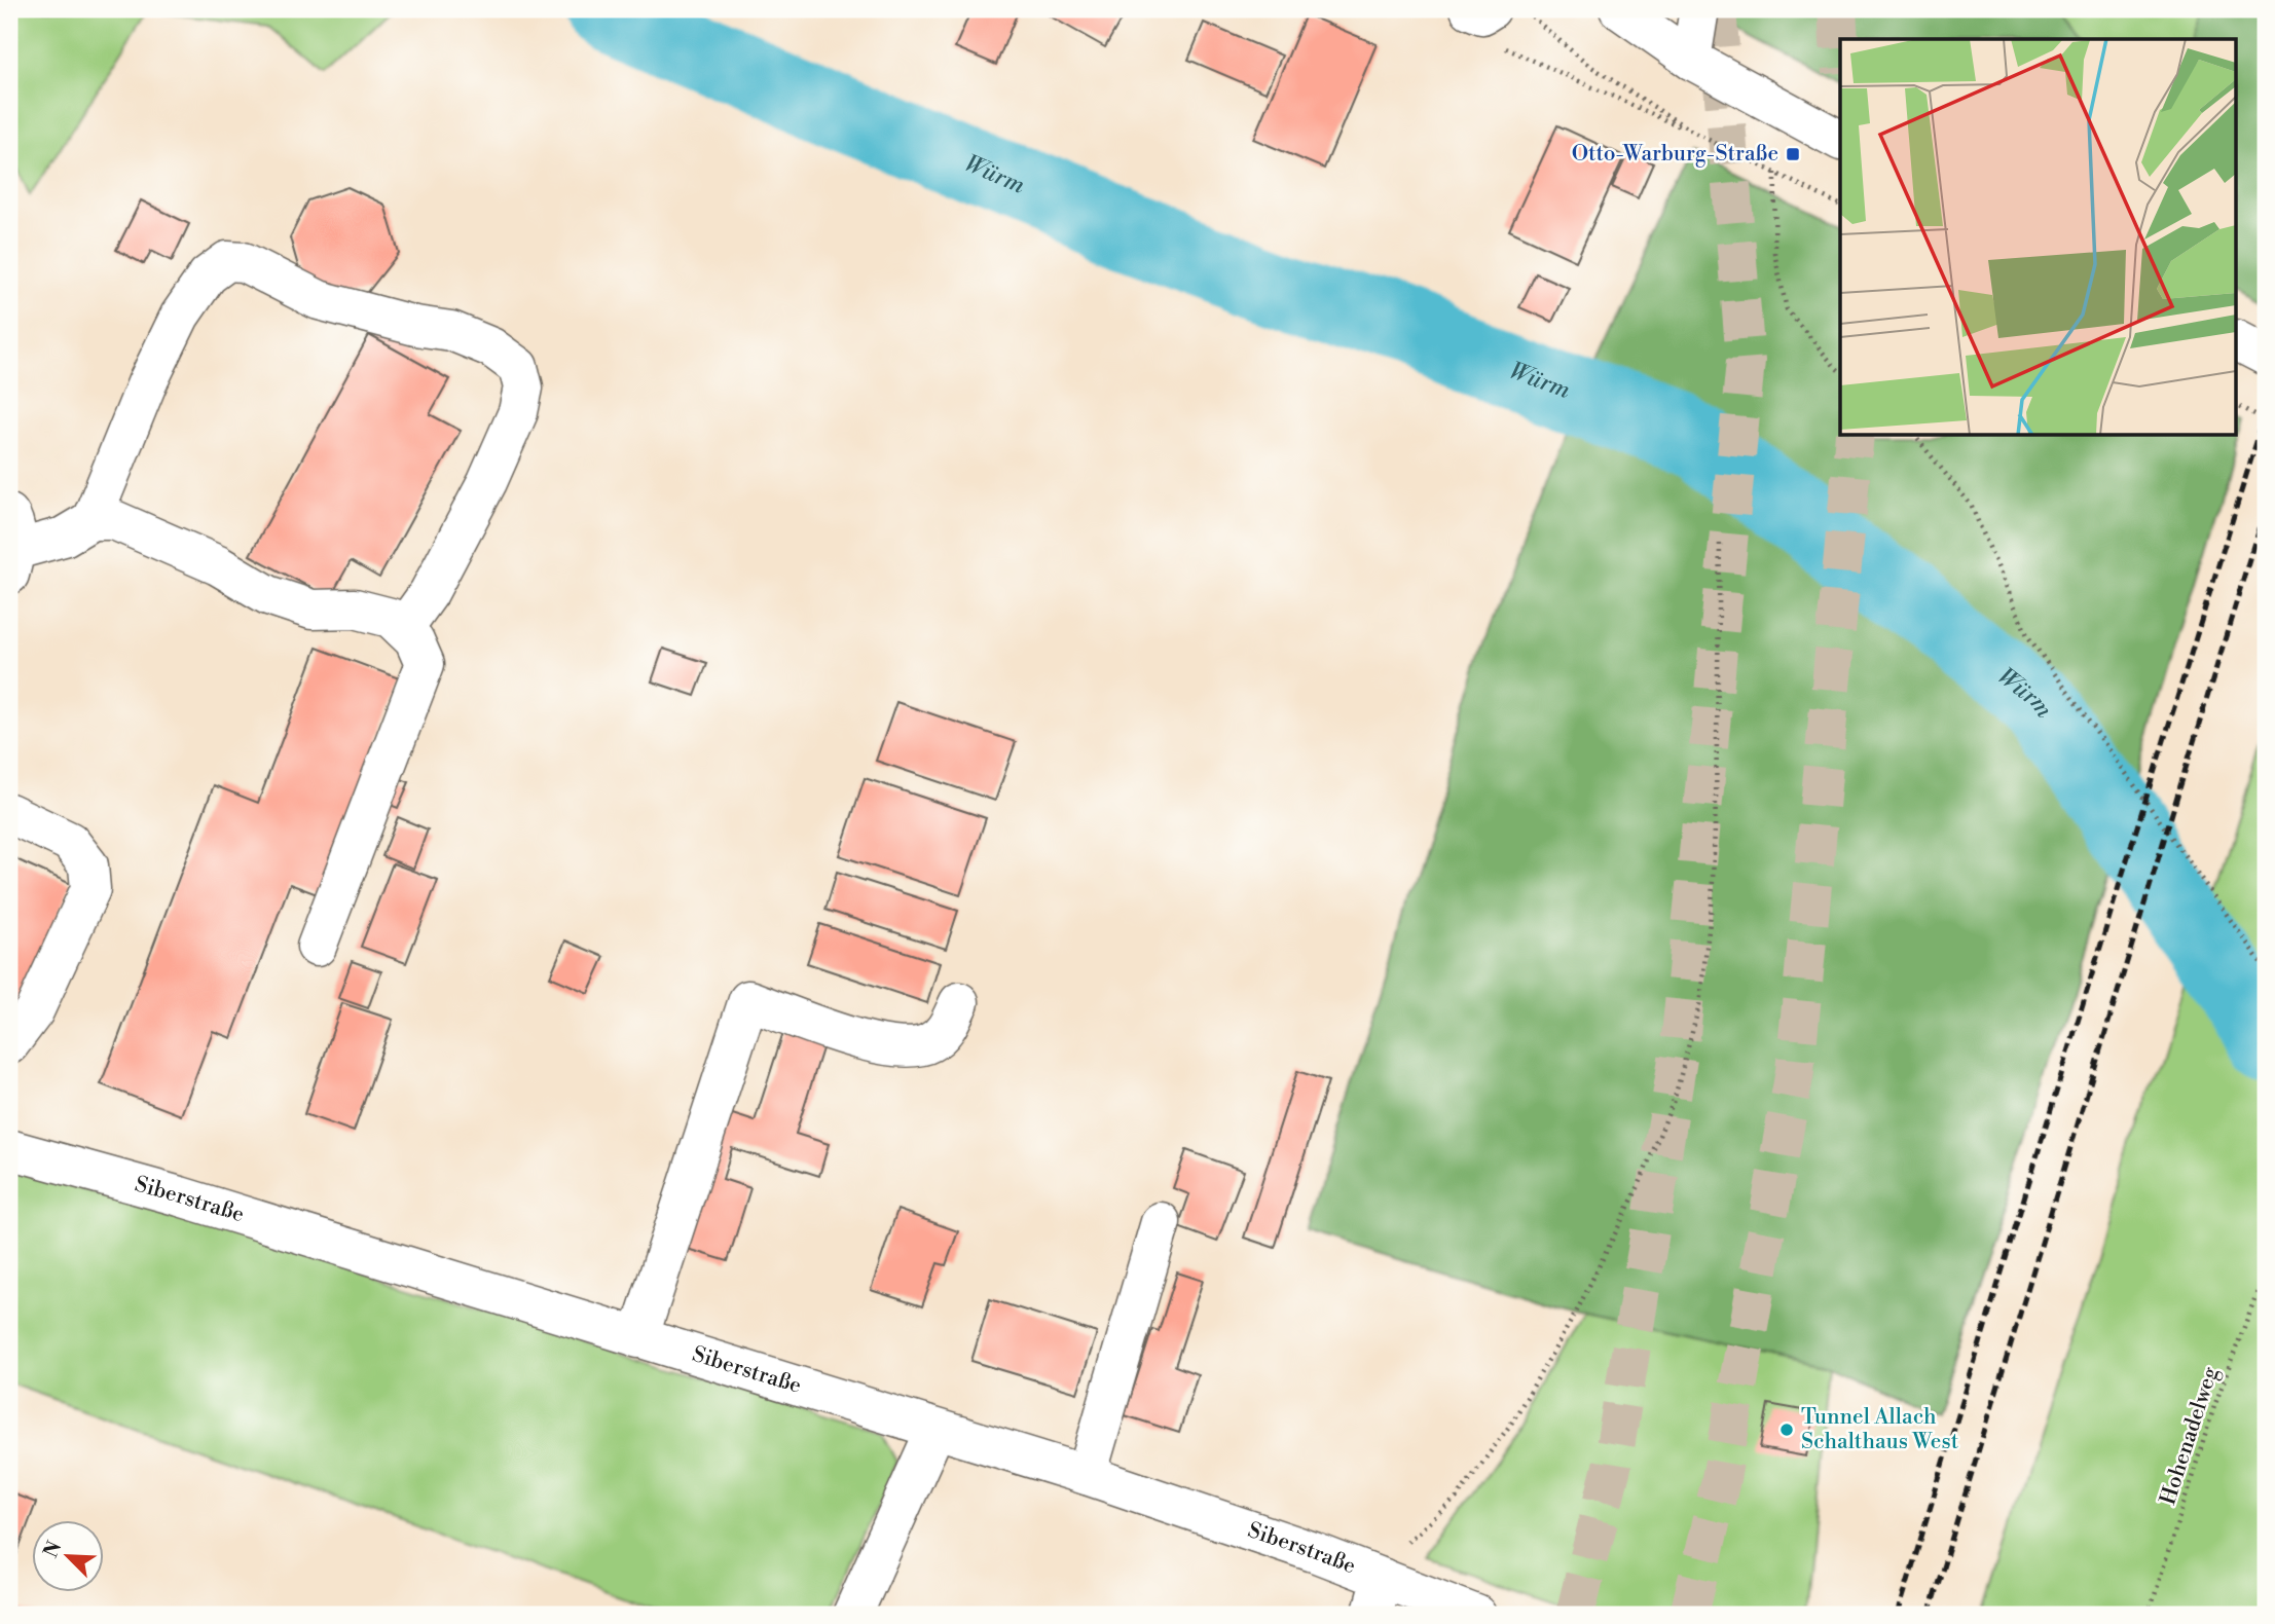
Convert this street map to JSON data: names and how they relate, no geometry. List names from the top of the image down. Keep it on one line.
{"streets":{"street":["Siberstraße"],"path":["Hohenadelweg"]},"water":["Würm"],"places":{"transit":["Otto-Warburg-Straße"],"other":["Tunnel Allach Schalthaus West"]},"north":"top left"}
